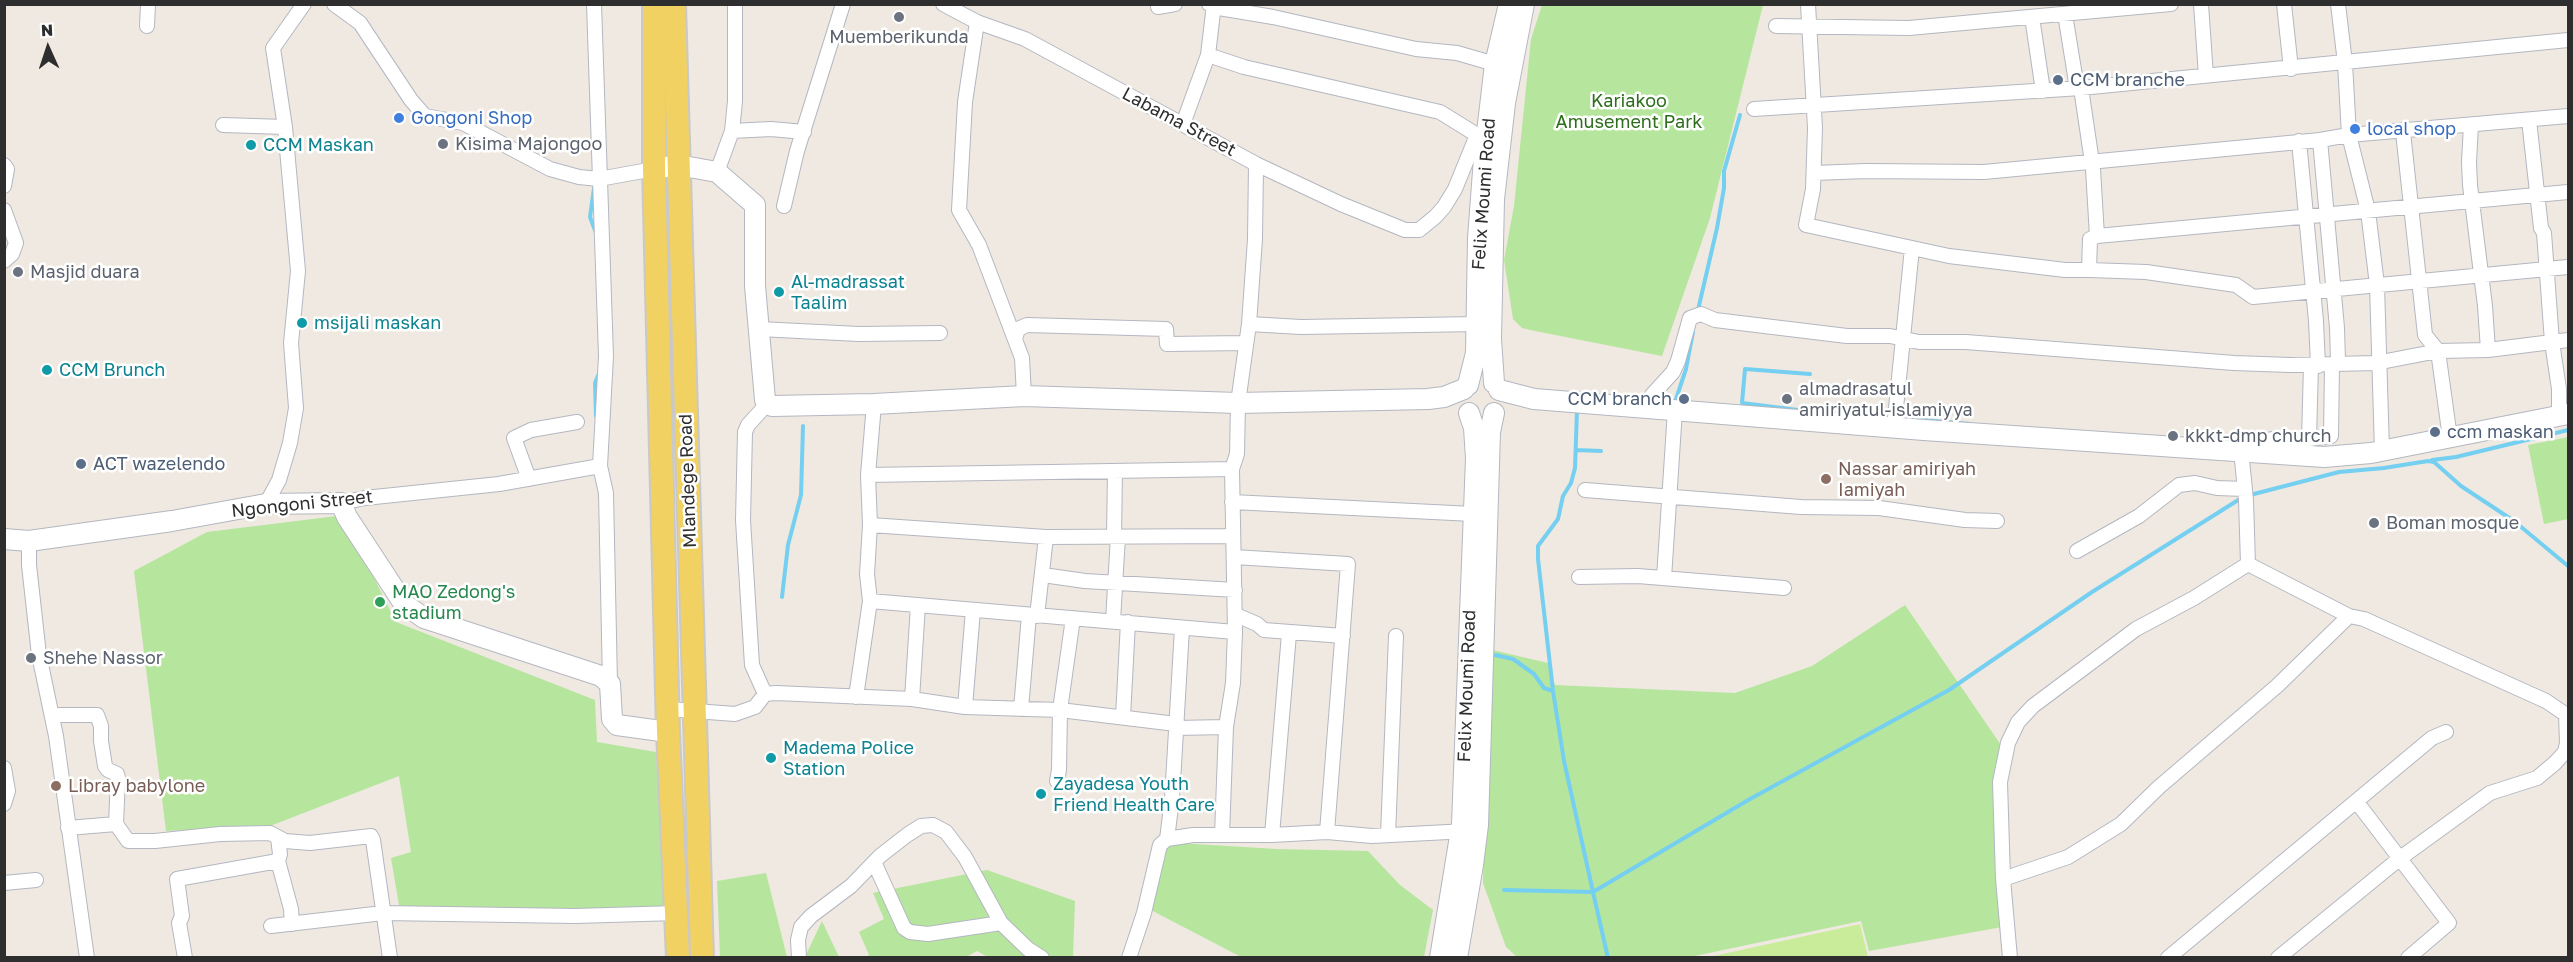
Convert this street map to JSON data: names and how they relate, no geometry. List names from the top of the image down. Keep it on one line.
{"streets":{"main road":["Mlandege Road"],"street":["Labama Street","Felix Moumi Road","Ngongoni Street"]},"crossings":[["Labama Street","Felix Moumi Road"]],"parks":["Kariakoo Amusement Park"],"places":["Muemberikunda","CCM branche","Gongoni Shop","local shop","Kisima Majongoo","CCM Maskan","Masjid duara","Al-madrassat Taalim","msijali maskan","CCM Brunch","CCM branch","almadrasatul amiriyatul-islamiyya","ccm maskan","kkkt-dmp church","ACT wazelendo","Nassar amiriyah Iamiyah","Boman mosque","MAO Zedong's stadium","Shehe Nassor","Madema Police Station","Libray babylone","Zayadesa Youth Friend Health Care"],"north":"top"}
